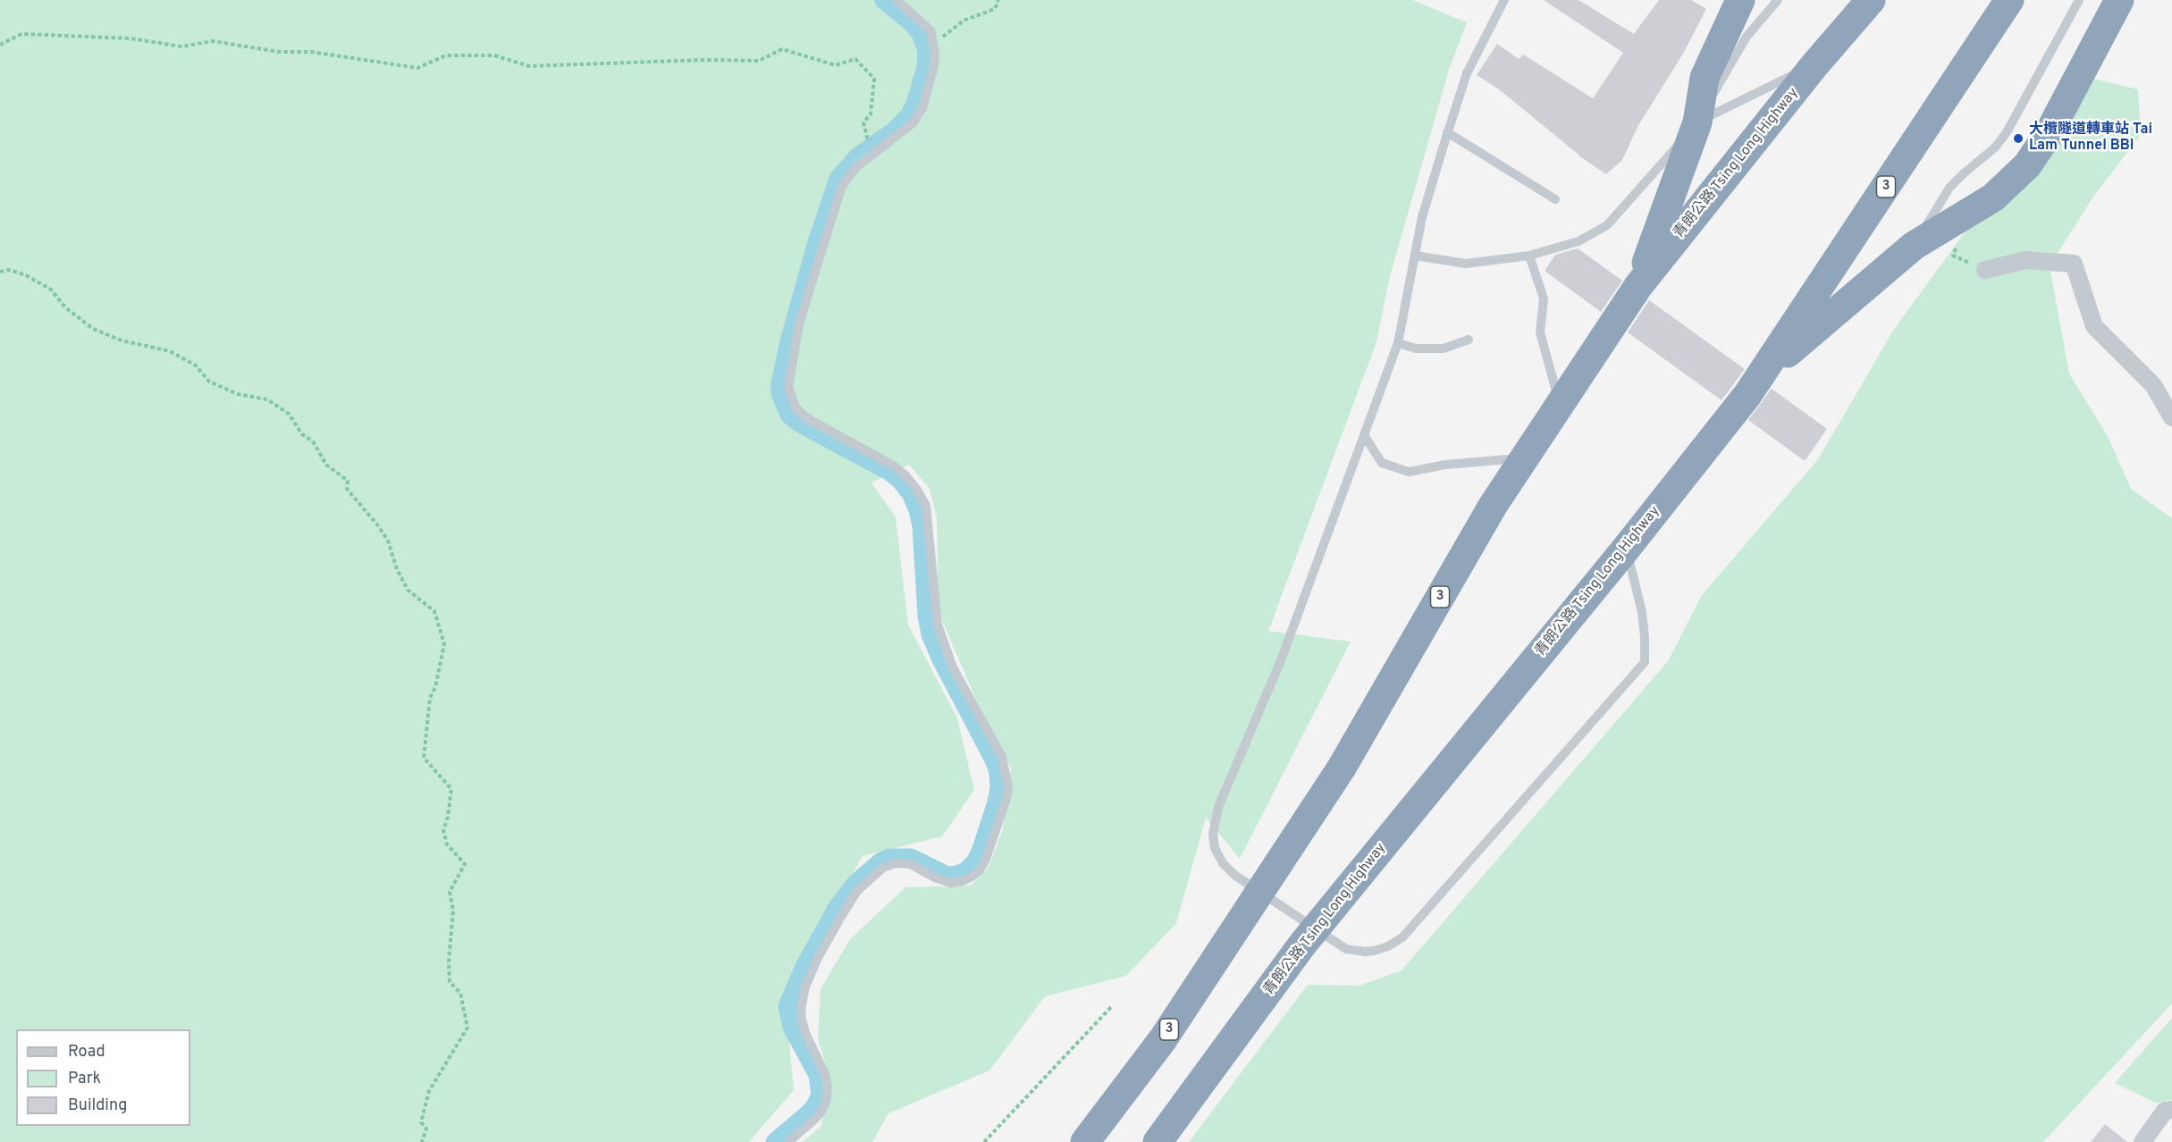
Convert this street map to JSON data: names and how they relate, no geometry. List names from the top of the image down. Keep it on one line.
{"streets":{"highway":["青朗公路 Tsing Long Highway","3"]},"places":["大欖隧道轉車站 Tai Lam Tunnel BBI"],"legend":["Road","Park","Building"]}
